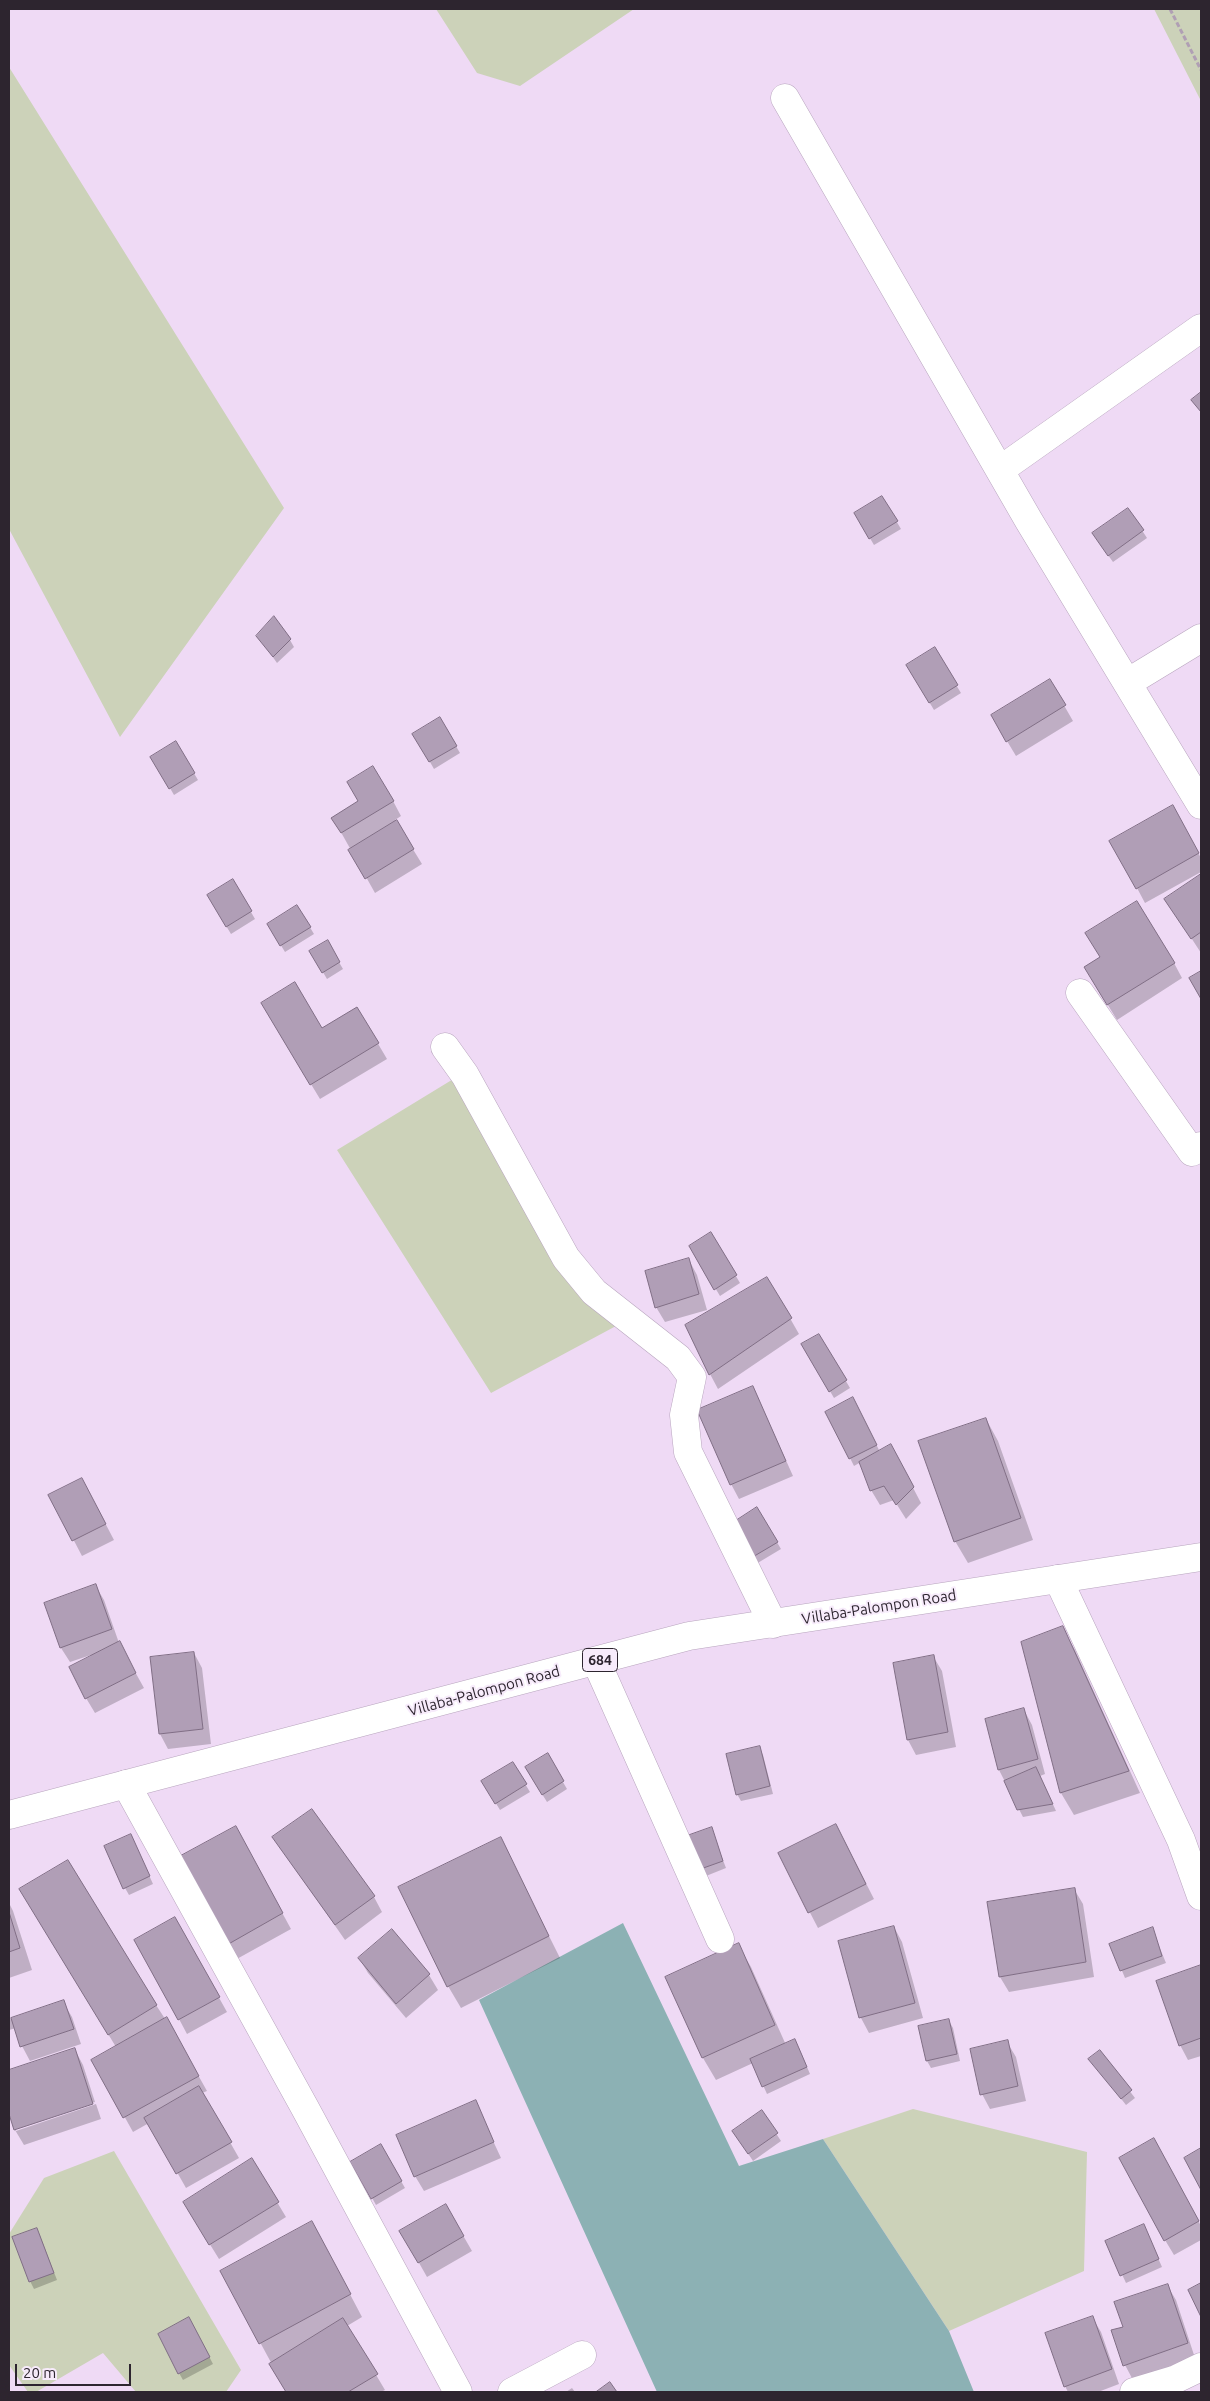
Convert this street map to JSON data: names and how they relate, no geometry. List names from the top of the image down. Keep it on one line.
{"streets":{"street":["Villaba-Palompon Road","684"]},"scale_bar":"20 m"}
